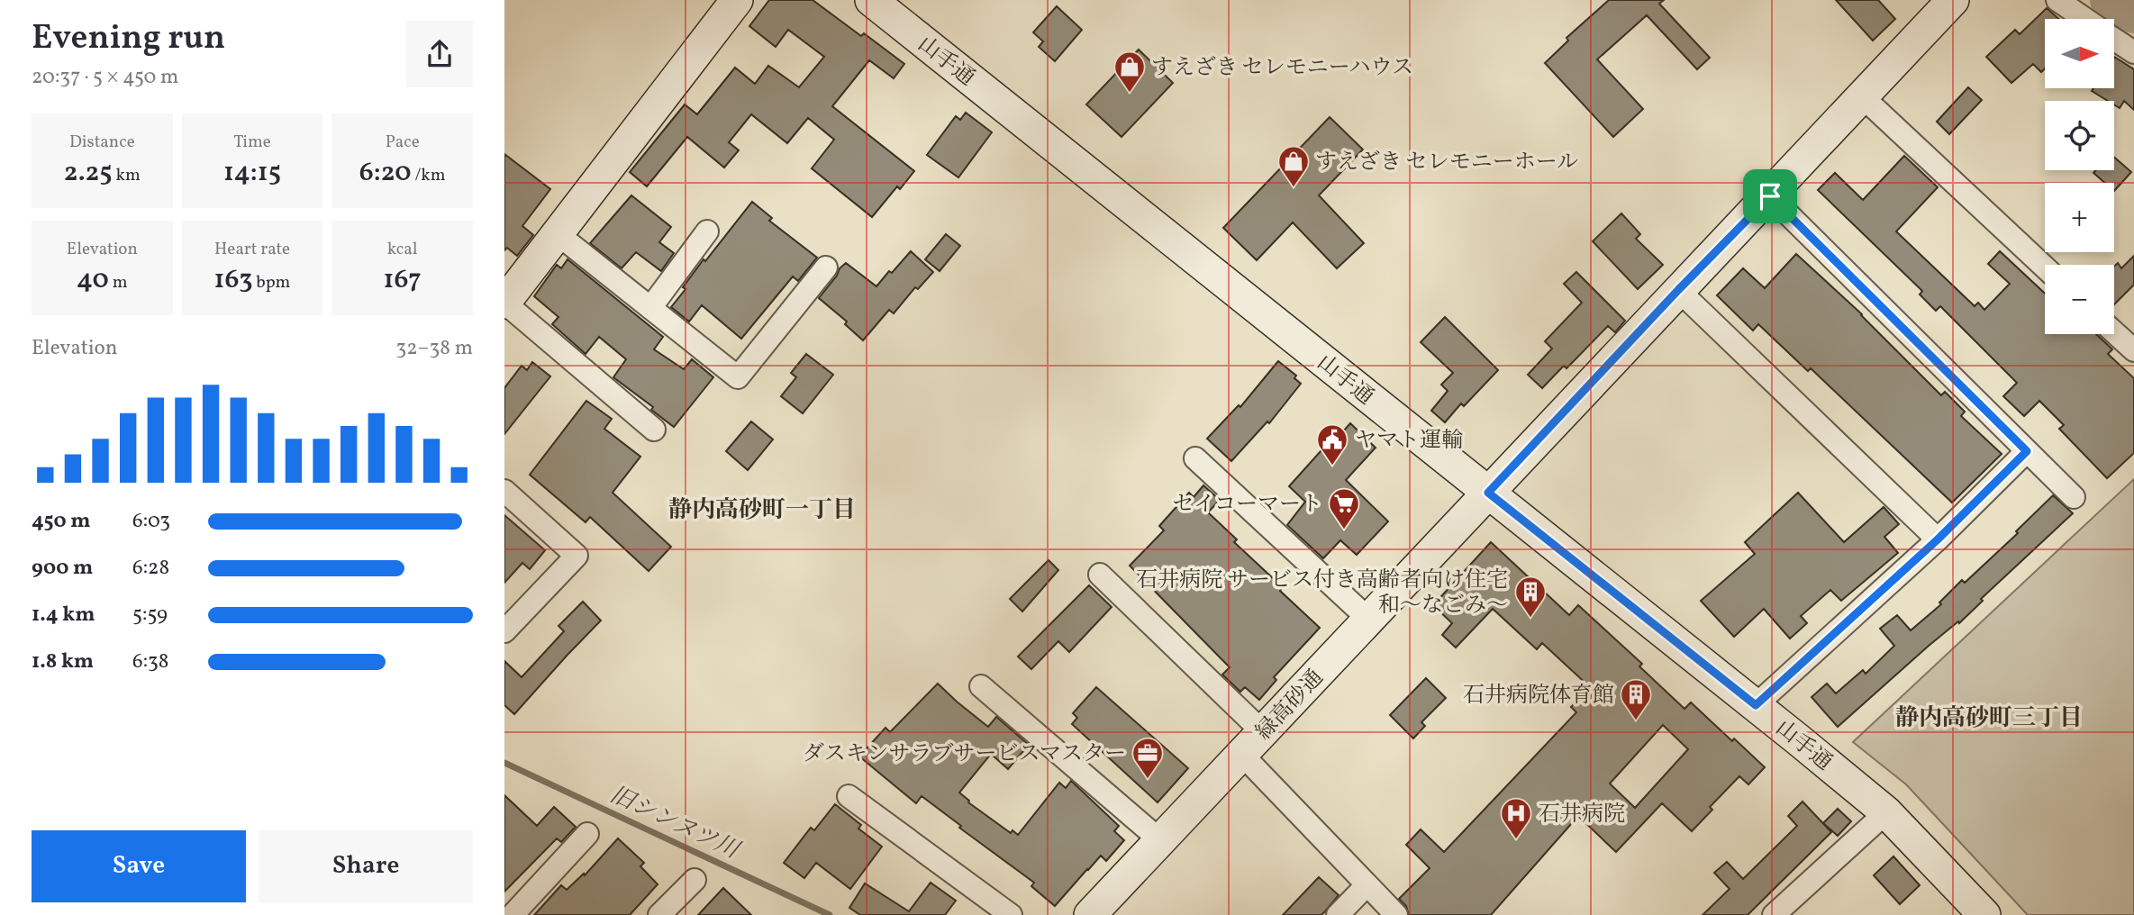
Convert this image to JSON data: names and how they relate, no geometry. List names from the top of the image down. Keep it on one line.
{"streets":{"street":["山手通","緑高砂通"]},"crossings":[["山手通","緑高砂通"]],"districts":["静内高砂町一丁目","静内高砂町三丁目"],"water":["旧シンヌツ川"],"places":{"shop":["すえざき セレモニーハウス","すえざき セレモニーホール"],"public building":["ヤマト運輸"],"supermarket":["セイコーマート"],"building":["石井病院 サービス付き高齢者向け住宅 和～なごみ～","石井病院体育館"],"office":["ダスキンサラブサービスマスター"],"hospital":["石井病院"]},"north":"right","page":{"heading":["Evening run","20:37 · 5 × 450 m"],"map_buttons":["+","−"],"stats":[["Distance","2.25 km"],["Time","14:15"],["Pace","6:20 /km"],["Elevation","40 m"],["Heart rate","163 bpm"],["kcal","167"]],"chart":["Elevation","32–38 m"],"list":[{"name":"450 m","note":"6:03"},{"name":"900 m","note":"6:28"},{"name":"1.4 km","note":"5:59"},{"name":"1.8 km","note":"6:38"}],"buttons":["Save","Share"]}}
